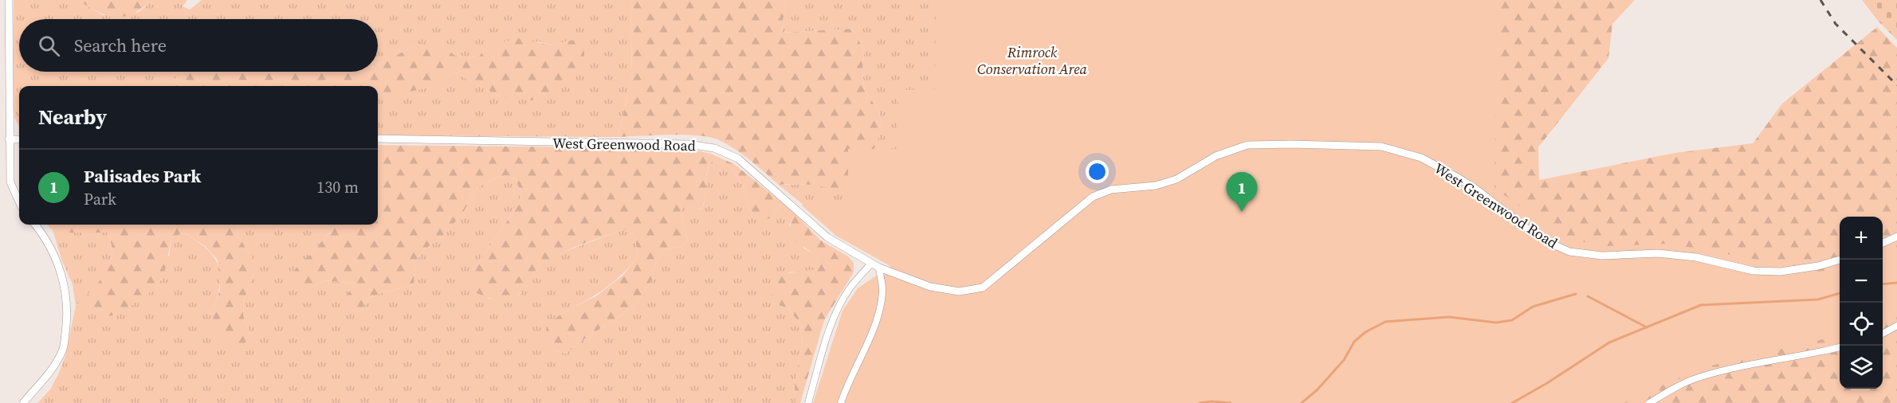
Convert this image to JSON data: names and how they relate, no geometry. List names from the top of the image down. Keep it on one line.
{"streets":{"street":["West Greenwood Road"]},"parks":["Rimrock Conservation Area"],"page":{"search":"Search here","heading":"Nearby","list":[{"mark":"1","name":"Palisades Park","note":"Park","value":"130 m"}],"pins":"1","map_buttons":["+","−"]}}
